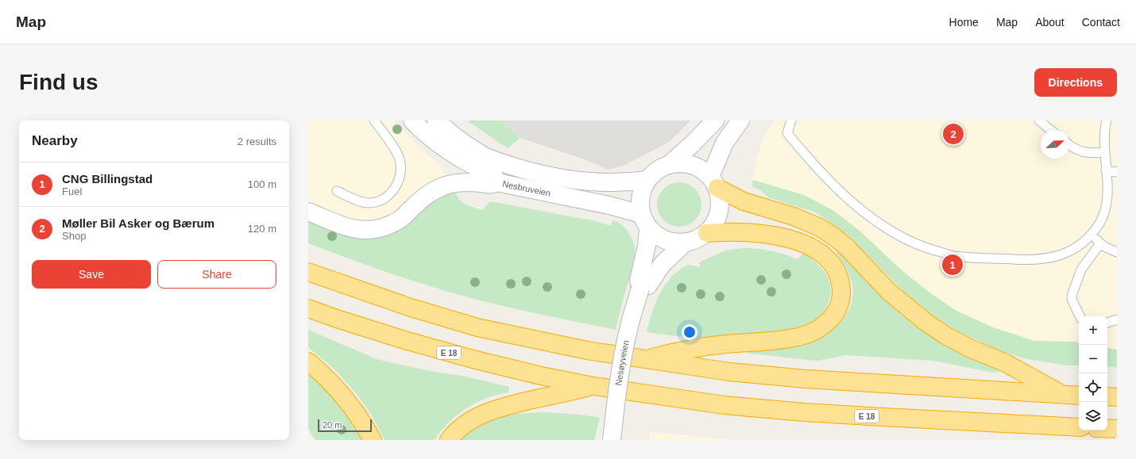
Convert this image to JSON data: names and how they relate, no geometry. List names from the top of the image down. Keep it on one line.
{"streets":{"highway":["E 18"],"street":["Nesbruveien","Nesøyveien"]},"crossings":[["Nesbruveien","Nesøyveien"]],"scale_bar":"20 m","north":"top right","page":{"header":"Map","nav":["Home","Map","About","Contact"],"buttons":["Directions",["Save","Share"]],"title":"Find us","heading":["Nearby","2 results"],"pins":["2","1"],"list":[{"mark":"1","name":"CNG Billingstad","note":"Fuel","value":"100 m"},{"mark":"2","name":"Møller Bil Asker og Bærum","note":"Shop","value":"120 m"}],"map_buttons":["+","−"],"scale":"20 m"}}
